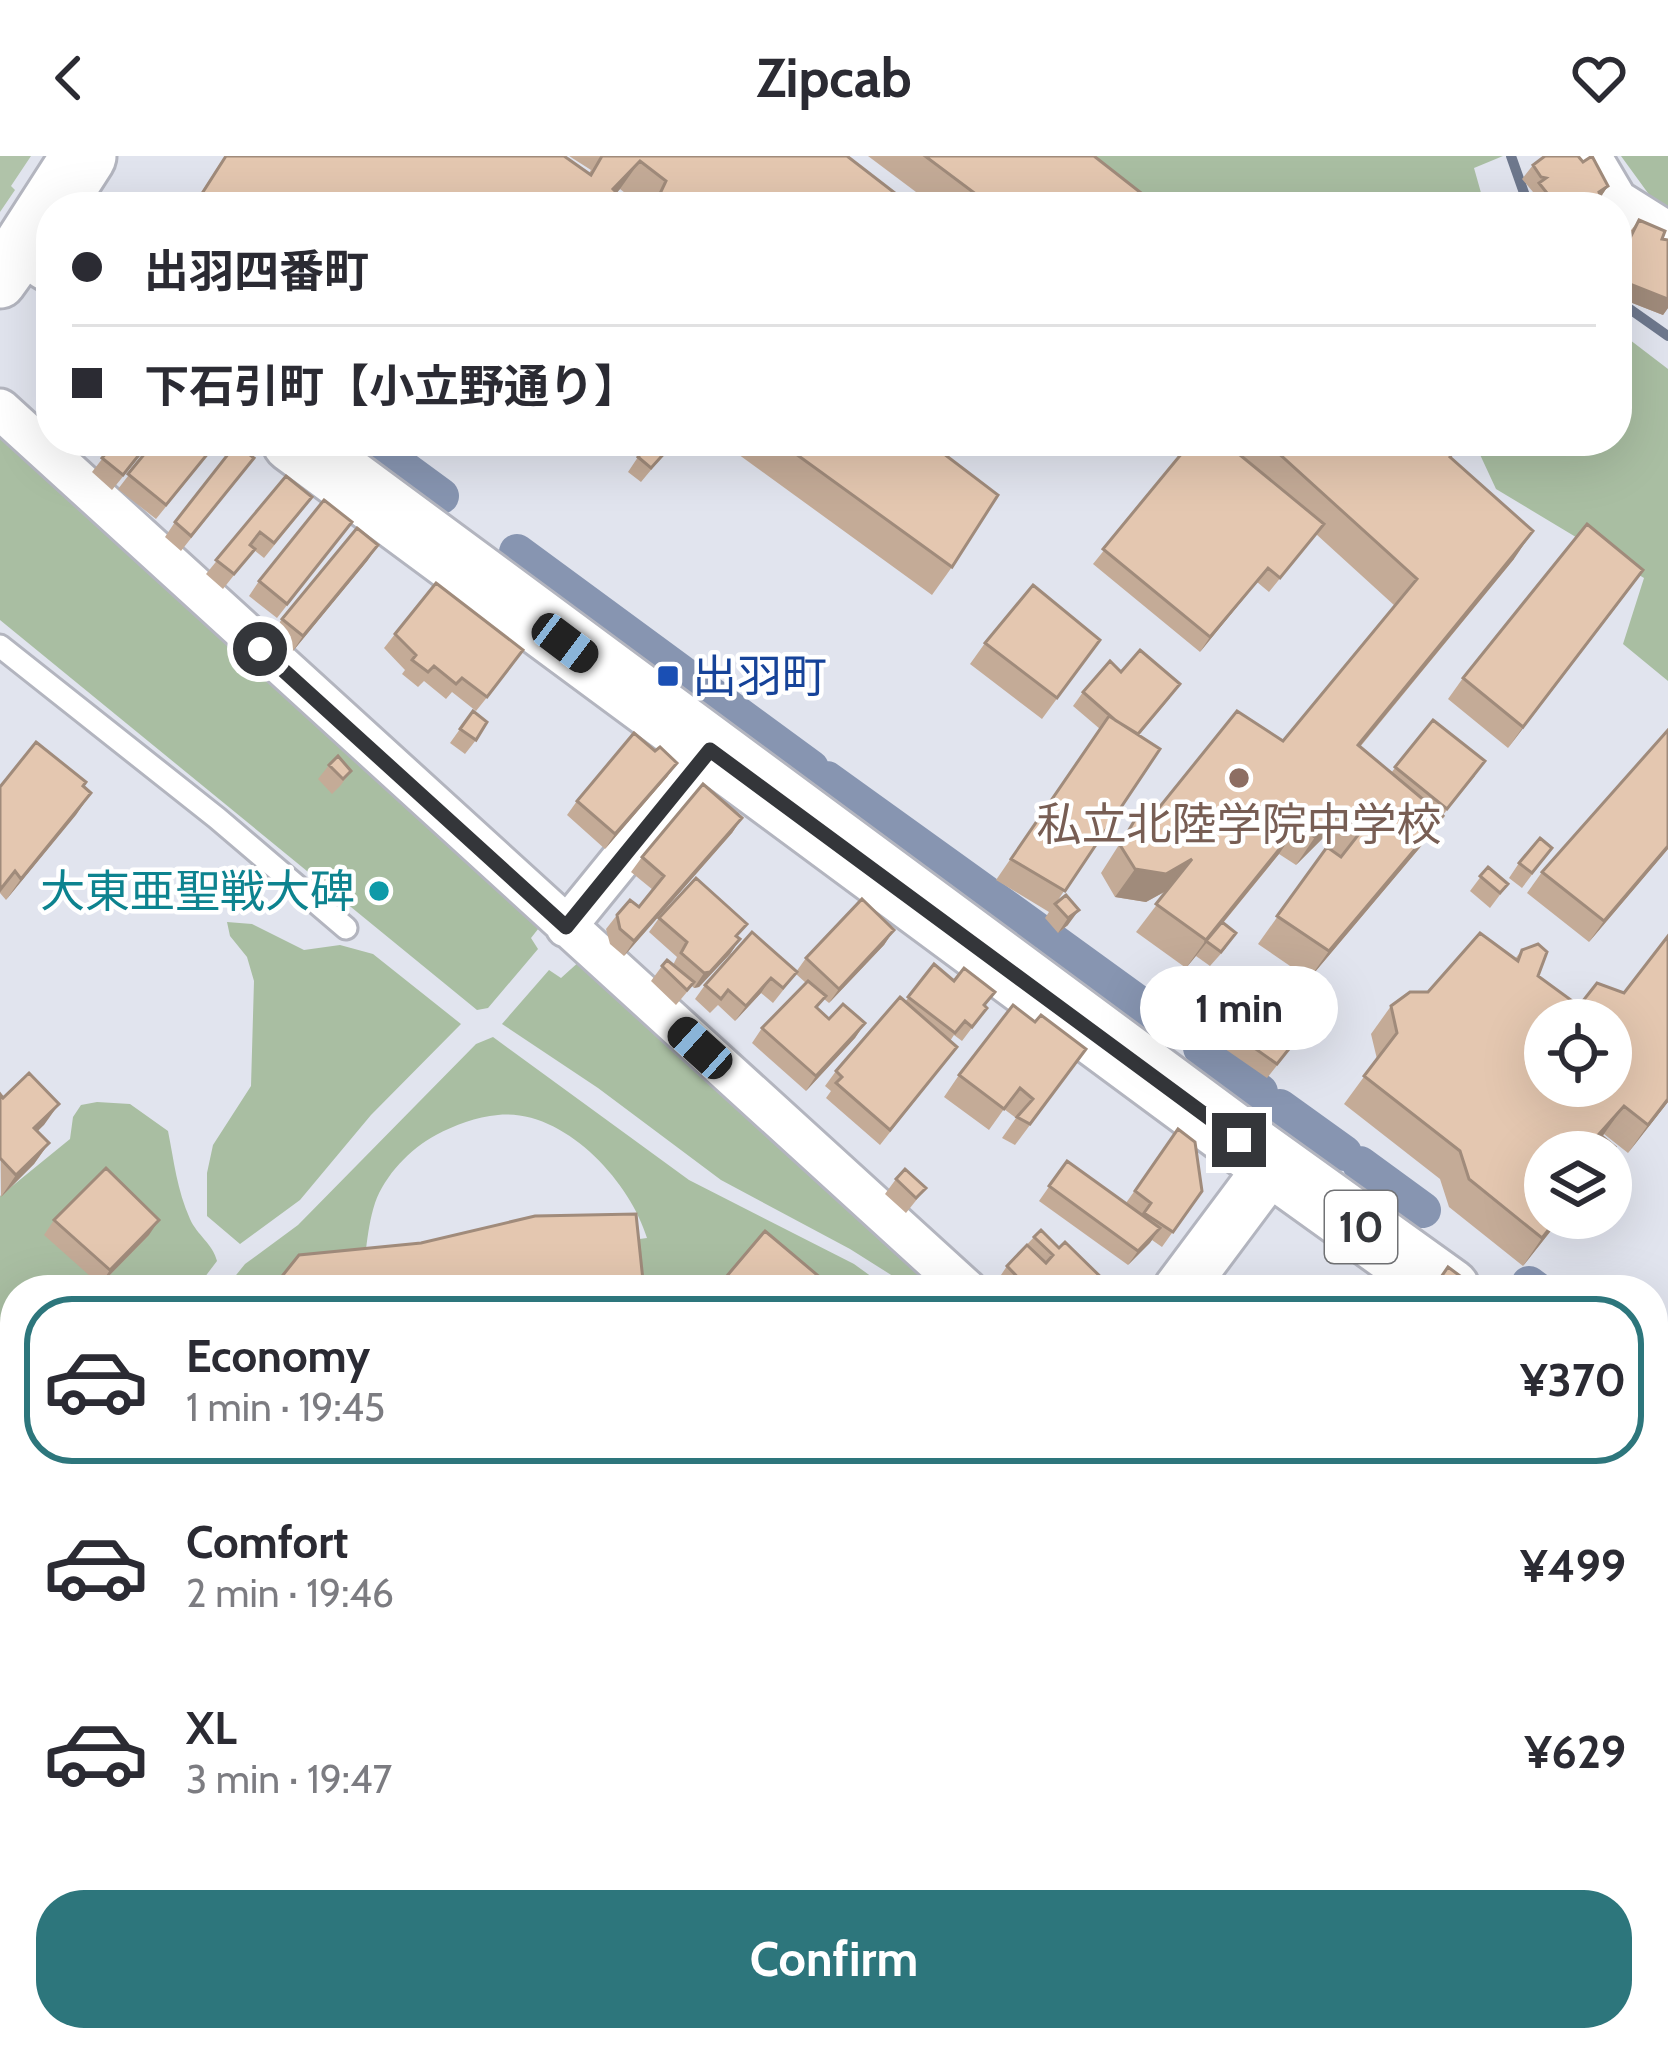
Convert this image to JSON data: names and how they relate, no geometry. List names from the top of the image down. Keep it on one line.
{"streets":{"main road":["10"]},"places":{"transit":["出羽町"],"other":["私立北陸学院中学校","大東亜聖戦大碑"]},"page":{"header":"Zipcab","banner":["出羽四番町","下石引町【小立野通り】"],"bubble":"1 min","list":[{"name":"Economy","note":"1 min · 19:45","value":"¥370"},{"name":"Comfort","note":"2 min · 19:46","value":"¥499"},{"name":"XL","note":"3 min · 19:47","value":"¥629"}],"buttons":"Confirm"}}
